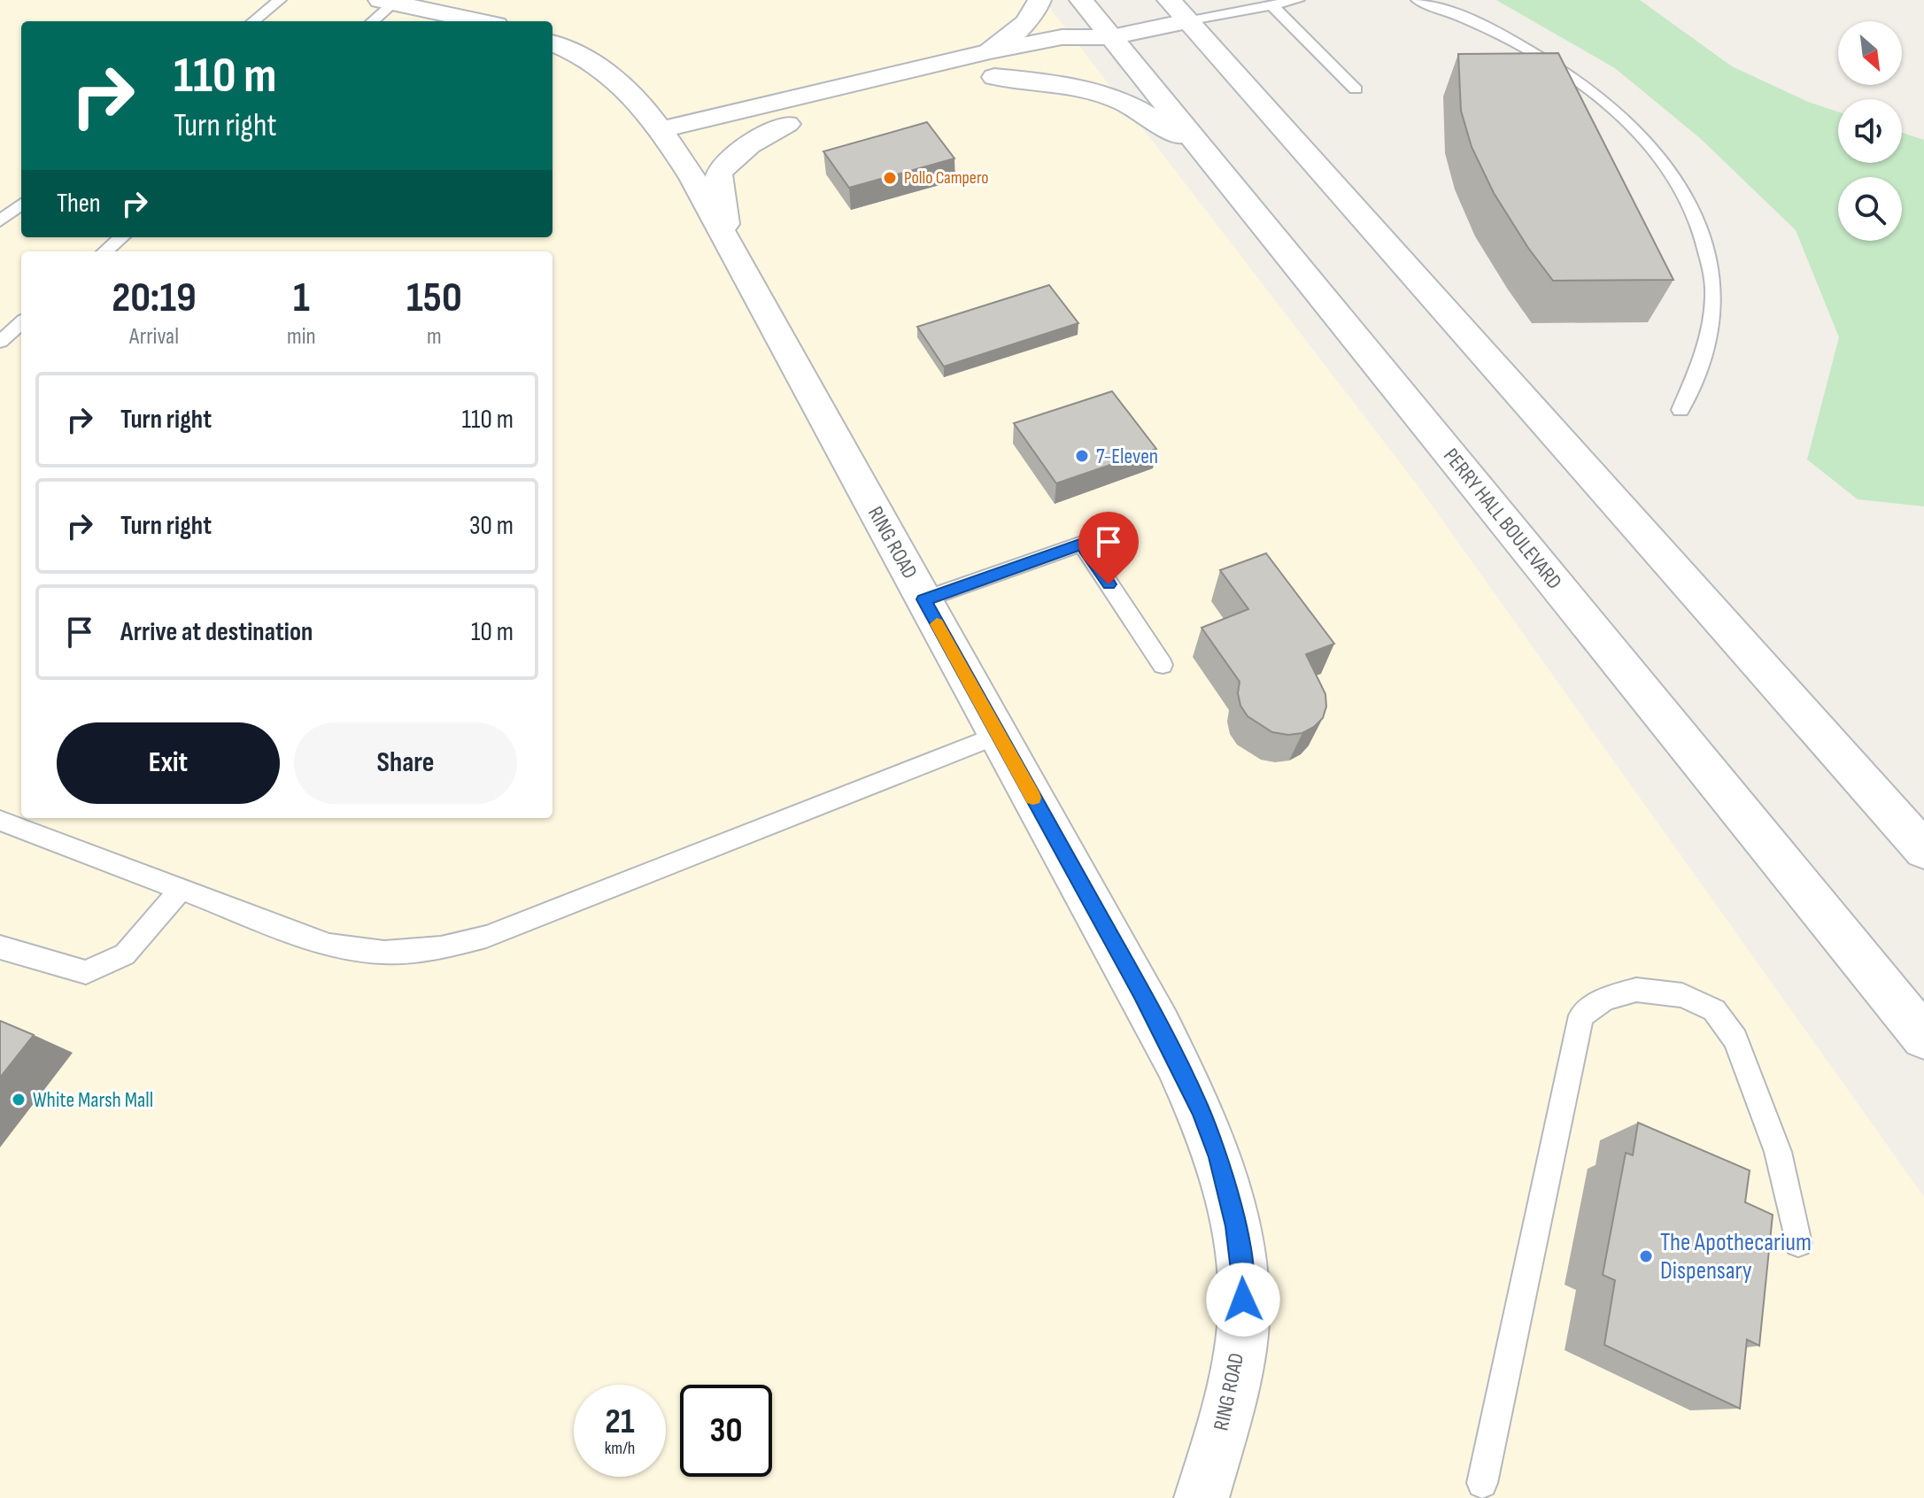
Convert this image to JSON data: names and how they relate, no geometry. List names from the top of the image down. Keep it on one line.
{"streets":{"main road":["PERRY HALL BOULEVARD","RING ROAD"]},"places":["Pollo Campero","7-Eleven","White Marsh Mall","The Apothecarium Dispensary"],"north":"bottom right","page":{"turn":["110 m","Turn right"],"then":"Then","eta":["20:19","Arrival","1","min","150","m"],"list":[{"name":"Turn right","value":"110 m"},{"name":"Turn right","value":"30 m"},{"name":"Arrive at destination","value":"10 m"}],"buttons":["Exit","Share"],"speed":"21 km/h","limit":"30"}}
